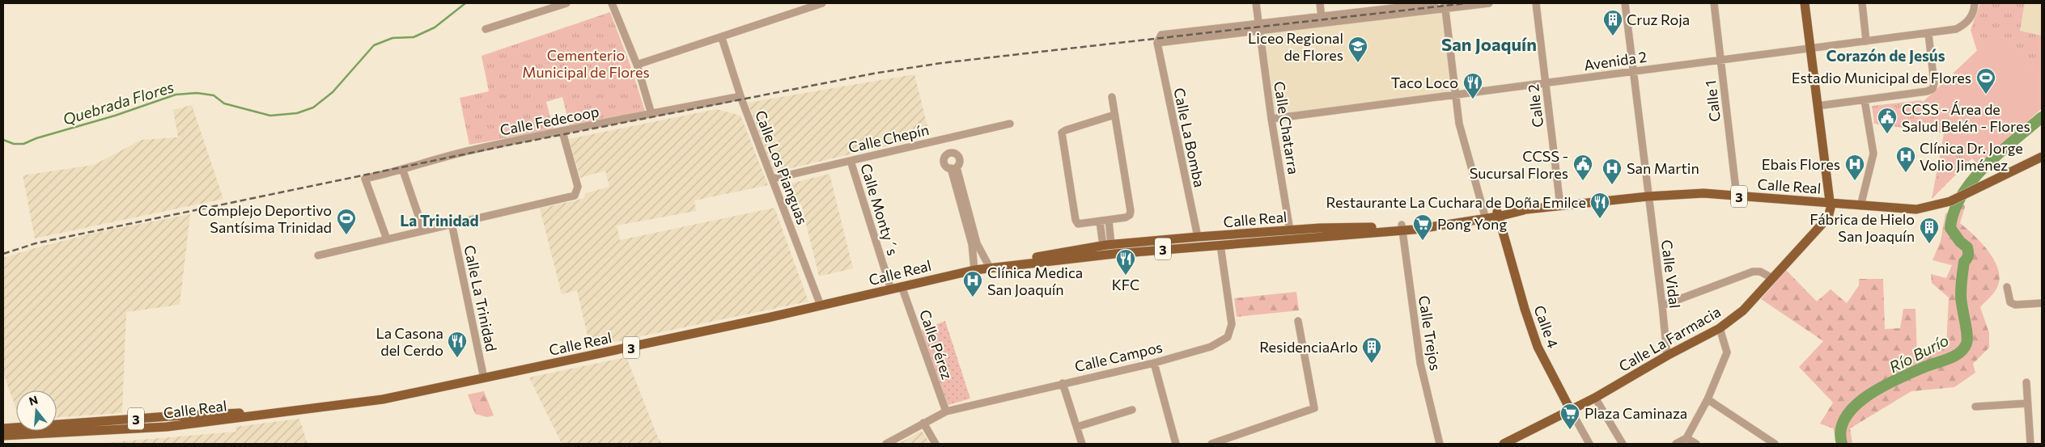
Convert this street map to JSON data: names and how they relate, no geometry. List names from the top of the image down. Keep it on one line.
{"streets":{"main road":["Calle Real","3","Calle 4","Calle La Farmacia"],"street":["Avenida 2","Calle 1","Calle 2","Calle Fedecoop","Calle Chatarra","Calle La Bomba","Calle Chepín","Calle Los Pianguas","Calle Monty´s","Calle Vidal","Calle La Trinidad","Calle Trejos","Calle Pérez","Calle Campos"]},"crossings":[["Avenida 2","Calle 1"],["Avenida 2","Calle 2"],["Avenida 2","Calle Chatarra"],["Avenida 2","Calle Vidal"],["Calle 1","Calle Real"],["Calle 2","Calle Real"],["Calle Fedecoop","Calle Los Pianguas"],["Calle Chatarra","Calle Real"],["Calle La Bomba","Calle Real"],["Calle Chepín","Calle Los Pianguas"],["Calle Chepín","Calle Monty´s"],["Calle Los Pianguas","Calle Real"],["Calle Real","Calle Monty´s"],["Calle Real","Calle Vidal"],["Calle Real","Calle La Trinidad"],["Calle Real","Calle 4"],["Calle Real","Calle Trejos"],["Calle Real","Calle Pérez"],["Calle Real","Calle Campos"],["Calle Vidal","Calle La Farmacia"],["Calle 4","Calle La Farmacia"],["Calle Pérez","Calle Campos"]],"districts":["San Joaquín","Corazón de Jesús","La Trinidad"],"water":["Quebrada Flores","Río Burío"],"parks":["Cementerio Municipal de Flores"],"places":{"building":["Cruz Roja","Fábrica de Hielo San Joaquín","ResidenciaArlo"],"school or university":["Liceo Regional de Flores"],"sports":["Estadio Municipal de Flores","Complejo Deportivo Santísima Trinidad"],"restaurant":["Taco Loco","Restaurante La Cuchara de Doña Emilce","KFC","La Casona del Cerdo"],"public building":["CCSS - Área de Salud Belén - Flores","CCSS - Sucursal Flores"],"hospital":["Clínica Dr. Jorge Volio Jiménez","Ebais Flores","San Martin","Clínica Medica San Joaquín"],"supermarket":["Pong Yong","Plaza Caminaza"]},"north":"top"}
